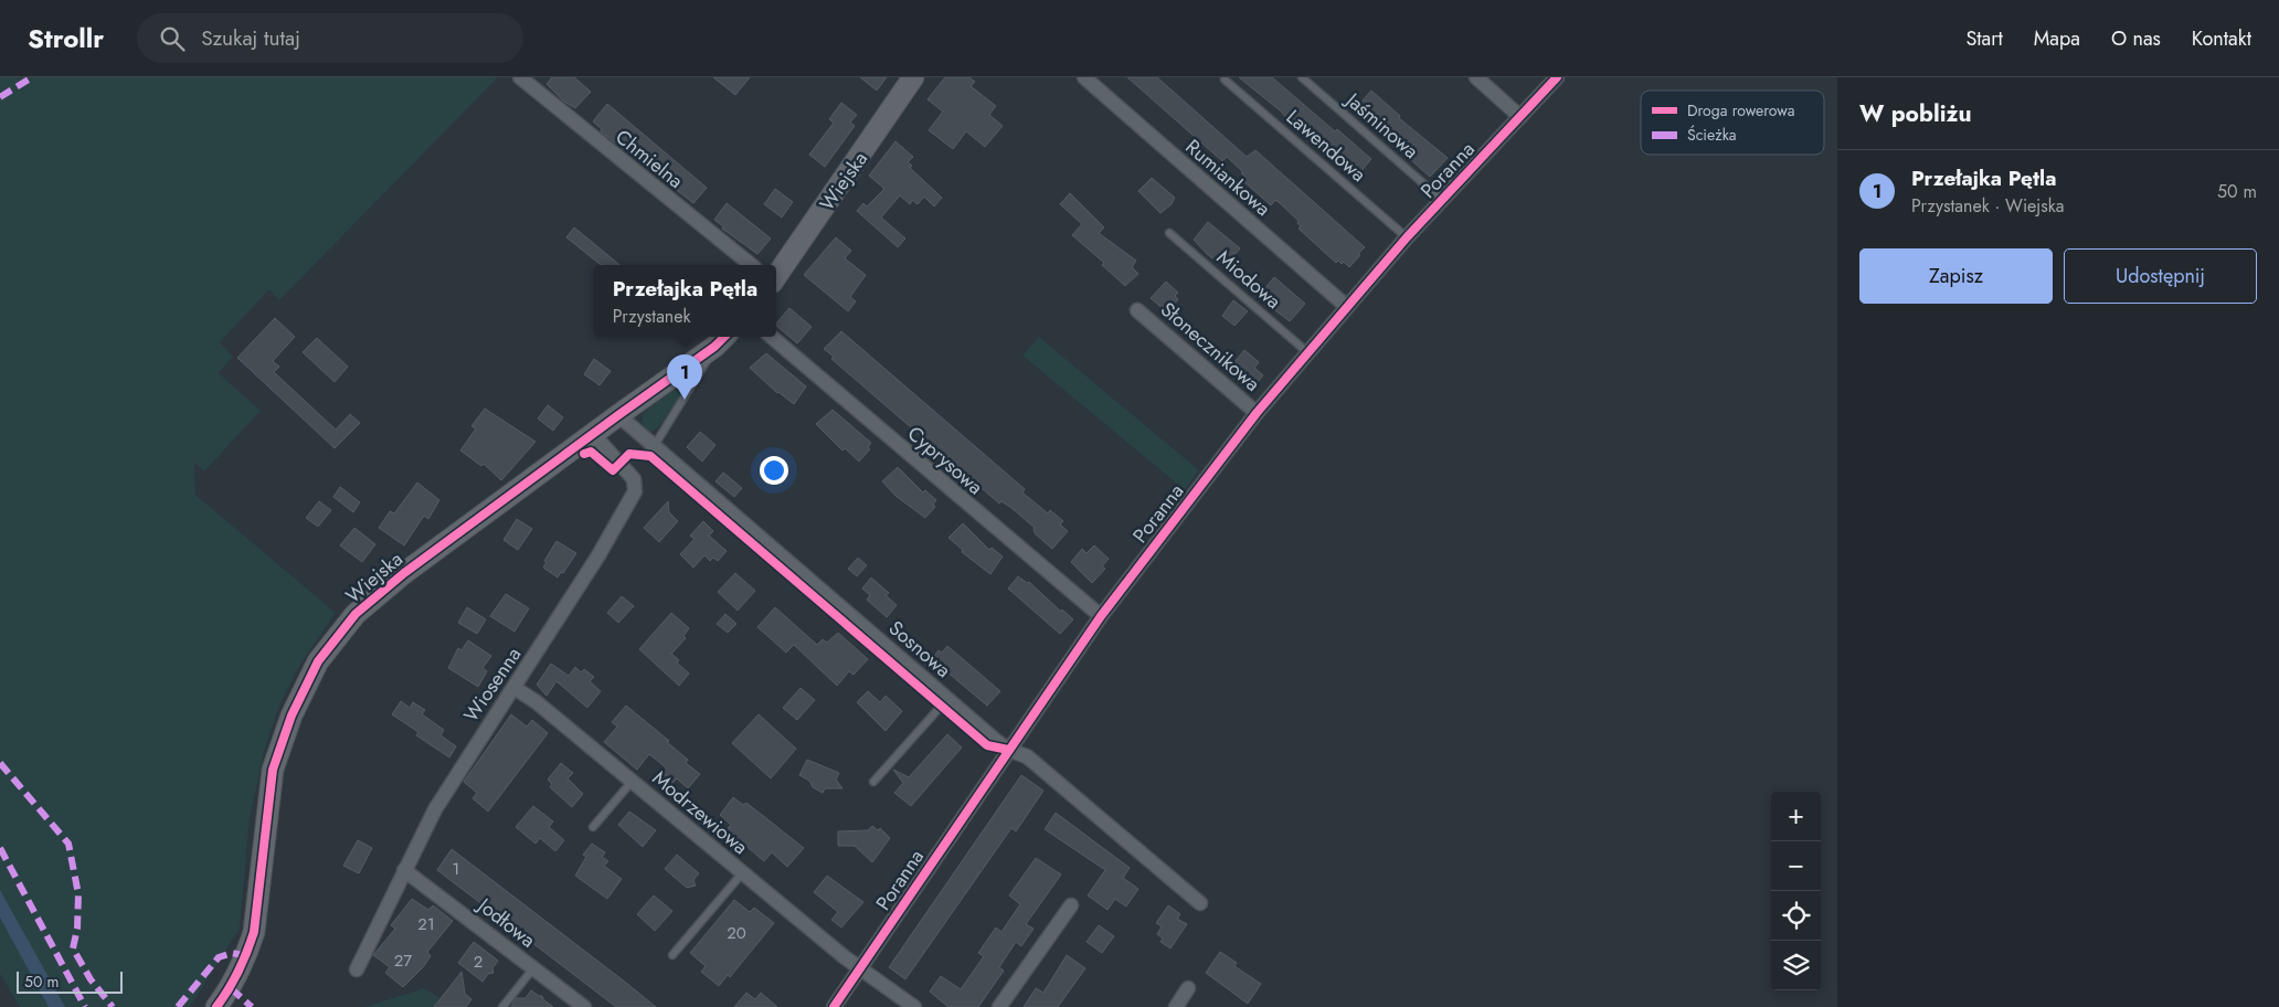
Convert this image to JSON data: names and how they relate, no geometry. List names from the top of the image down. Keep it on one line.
{"streets":{"street":["Chmielna","Poranna","Rumiankowa","Wiejska","Słonecznikowa","Cyprysowa","Sosnowa","Wiosenna","Modrzewiowa","Jodłowa"],"lane":["Jaśminowa","Lawendowa","Miodowa"]},"crossings":[["Jaśminowa","Poranna"],["Lawendowa","Poranna"],["Poranna","Rumiankowa"],["Poranna","Miodowa"],["Poranna","Słonecznikowa"],["Poranna","Cyprysowa"],["Poranna","Sosnowa"],["Poranna","Modrzewiowa"],["Wiejska","Sosnowa"],["Wiejska","Wiosenna"],["Wiosenna","Modrzewiowa"],["Wiosenna","Jodłowa"]],"house_numbers":["1","21","20","27","2"],"legend":["Droga rowerowa","Ścieżka"],"scale_bar":"50 m","page":{"header":"Strollr","search":"Szukaj tutaj","nav":["Start","Mapa","O nas","Kontakt"],"heading":"W pobliżu","list":[{"mark":"1","name":"Przełajka Pętla","note":"Przystanek · Wiejska","value":"50 m"}],"buttons":["Zapisz","Udostępnij"],"popup":["Przełajka Pętla","Przystanek"],"pins":"1","map_buttons":["+","−"],"scale":"50 m"}}
